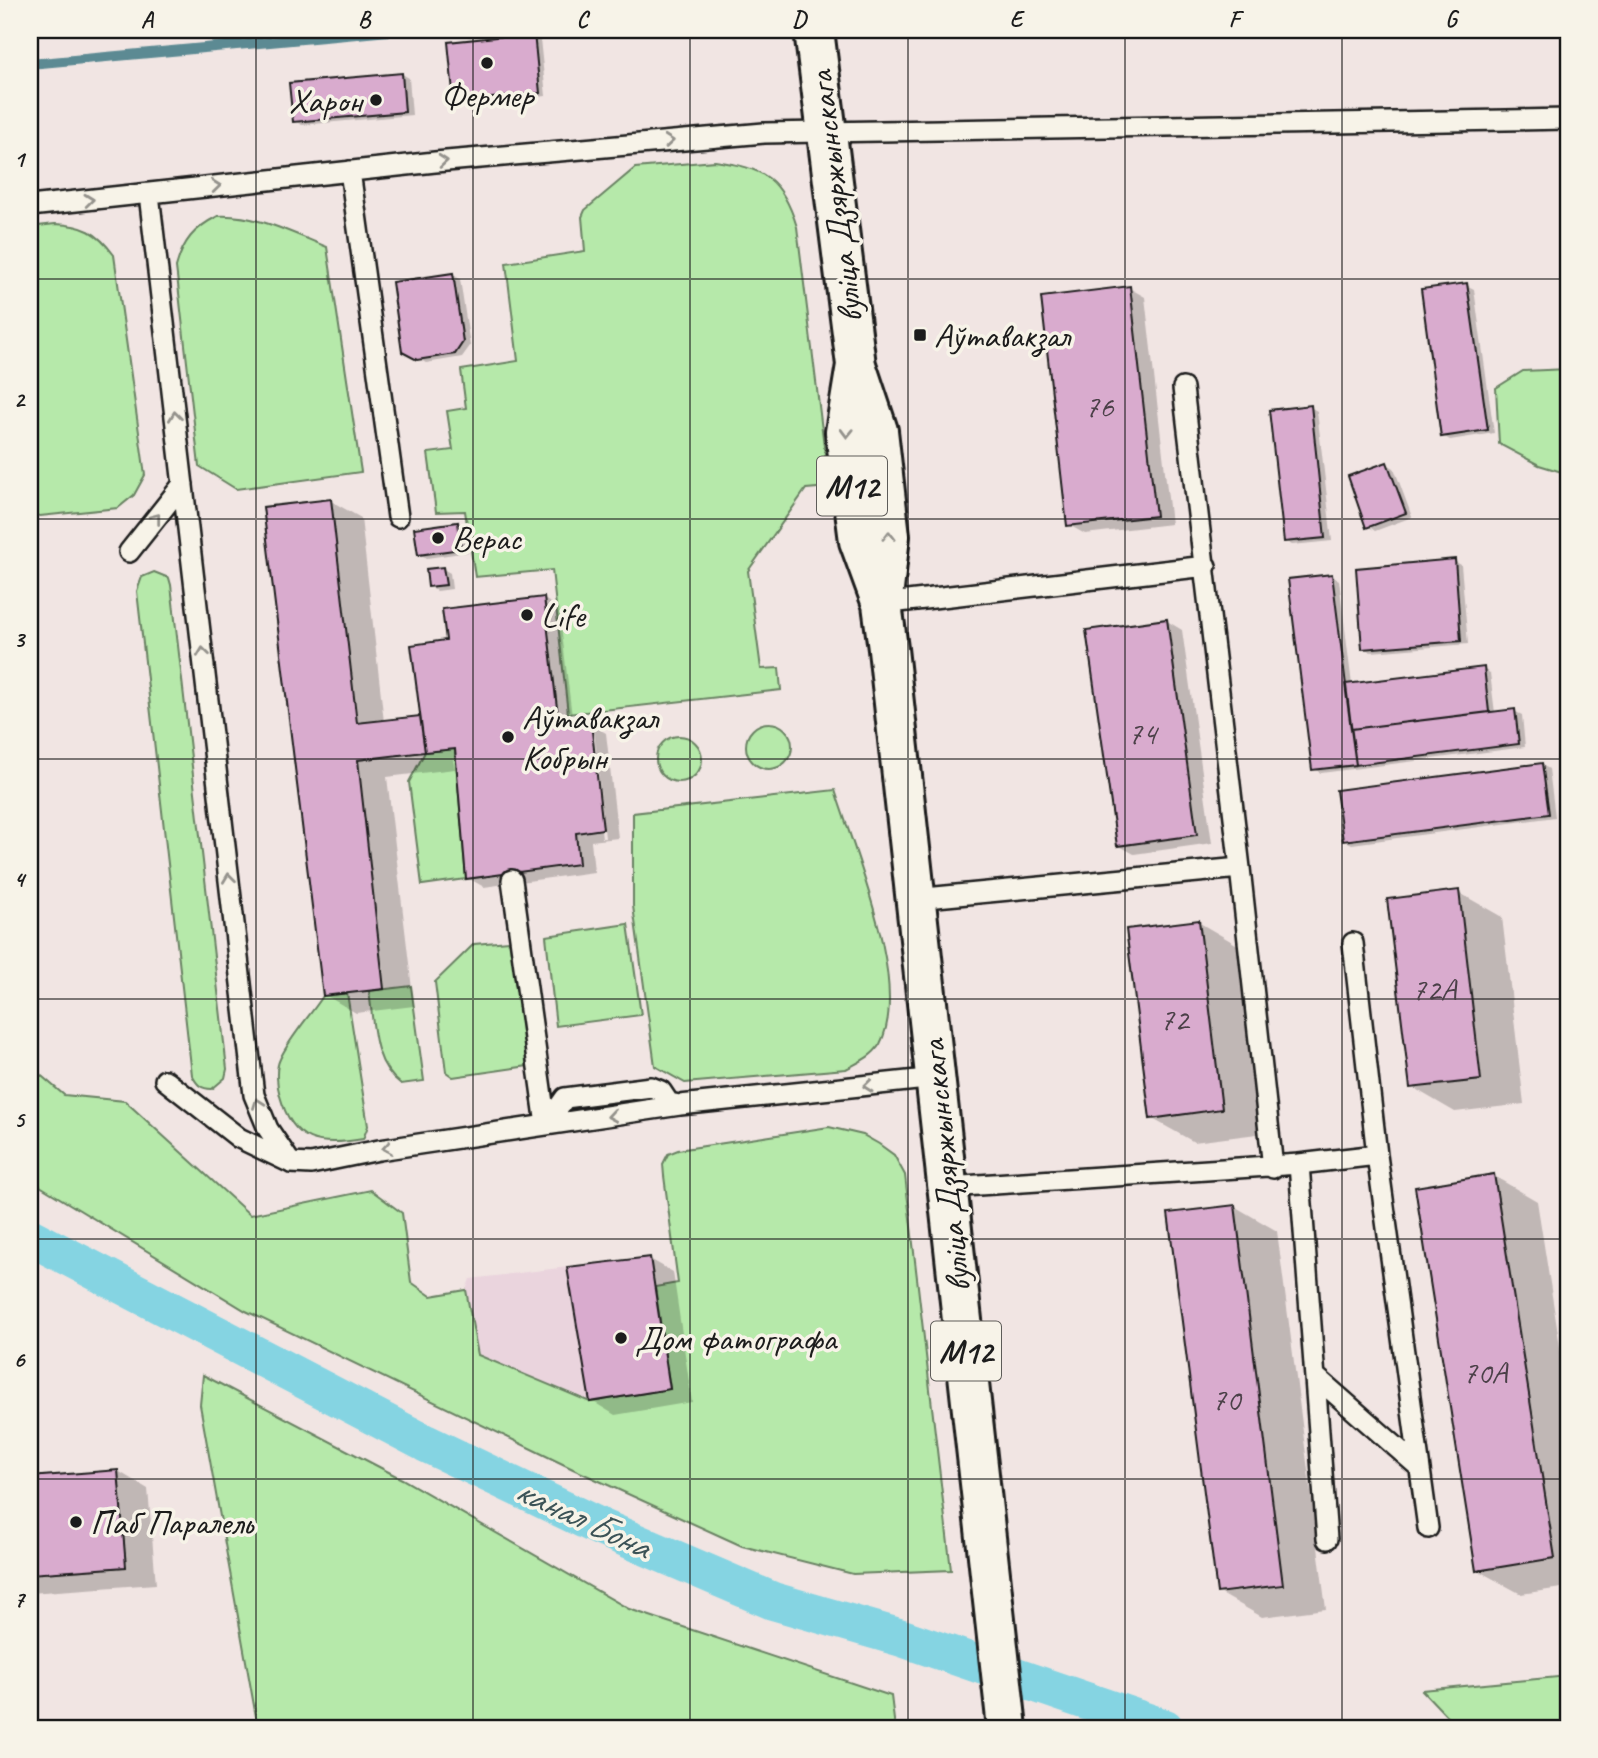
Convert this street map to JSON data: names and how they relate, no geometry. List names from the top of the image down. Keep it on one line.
{"streets":{"main road":["вуліца Дзяржынскага","М12"]},"water":["канал Бона"],"places":{"other":["Фермер","Харон","Верас","Life","Аўтавакзал Кобрын","Дом фатографа","Паб Паралель"],"transit":["Аўтавакзал"]},"house_numbers":["76","74","72А","72","70А","70"],"grid":{"columns":["A","B","C","D","E","F","G"],"rows":["1","2","3","4","5","6","7"]}}
